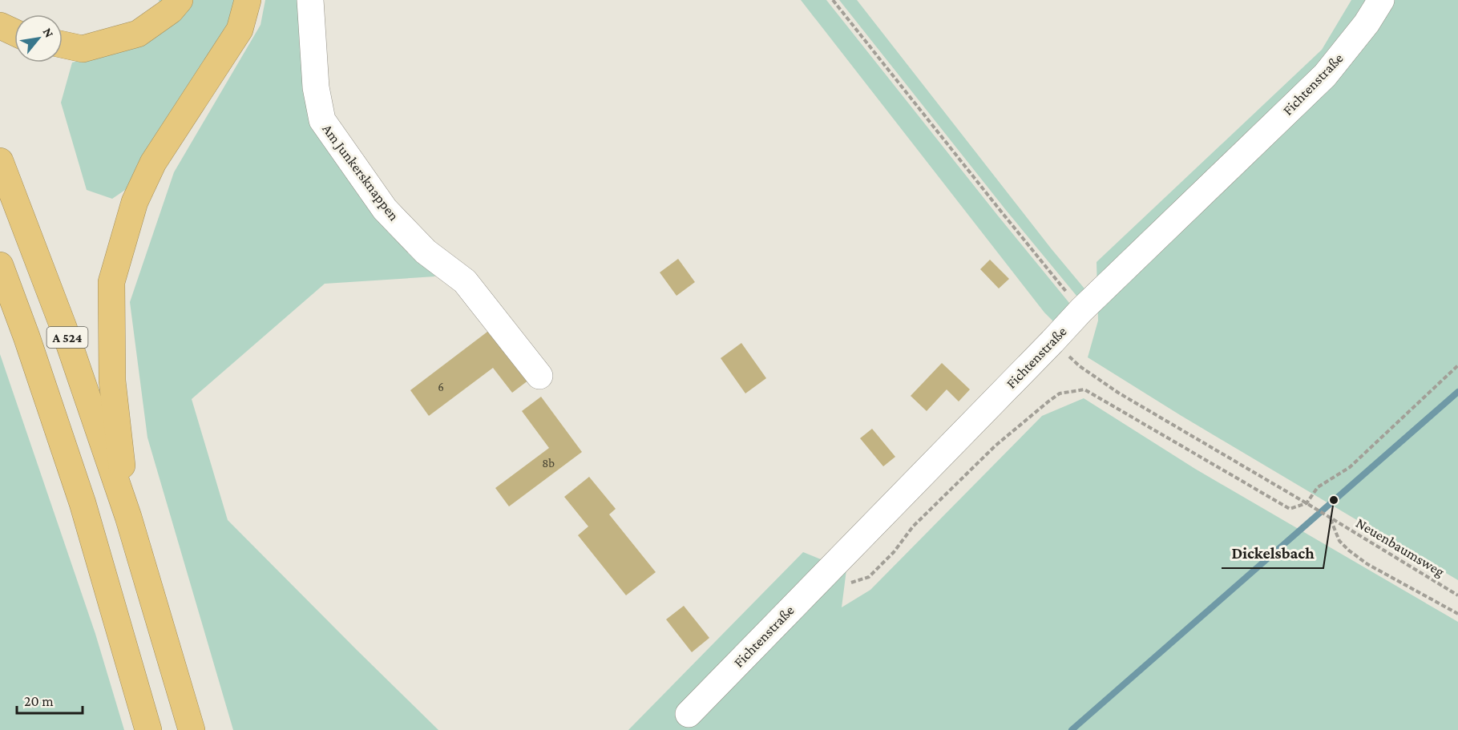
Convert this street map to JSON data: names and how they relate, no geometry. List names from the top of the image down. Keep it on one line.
{"streets":{"highway":["A 524"],"street":["Fichtenstraße","Am Junkersknappen"],"path":["Neuenbaumsweg"]},"crossings":[["Fichtenstraße","Neuenbaumsweg"]],"places":["Dickelsbach"],"house_numbers":["6","8b"],"scale_bar":"20 m","north":"top right"}
